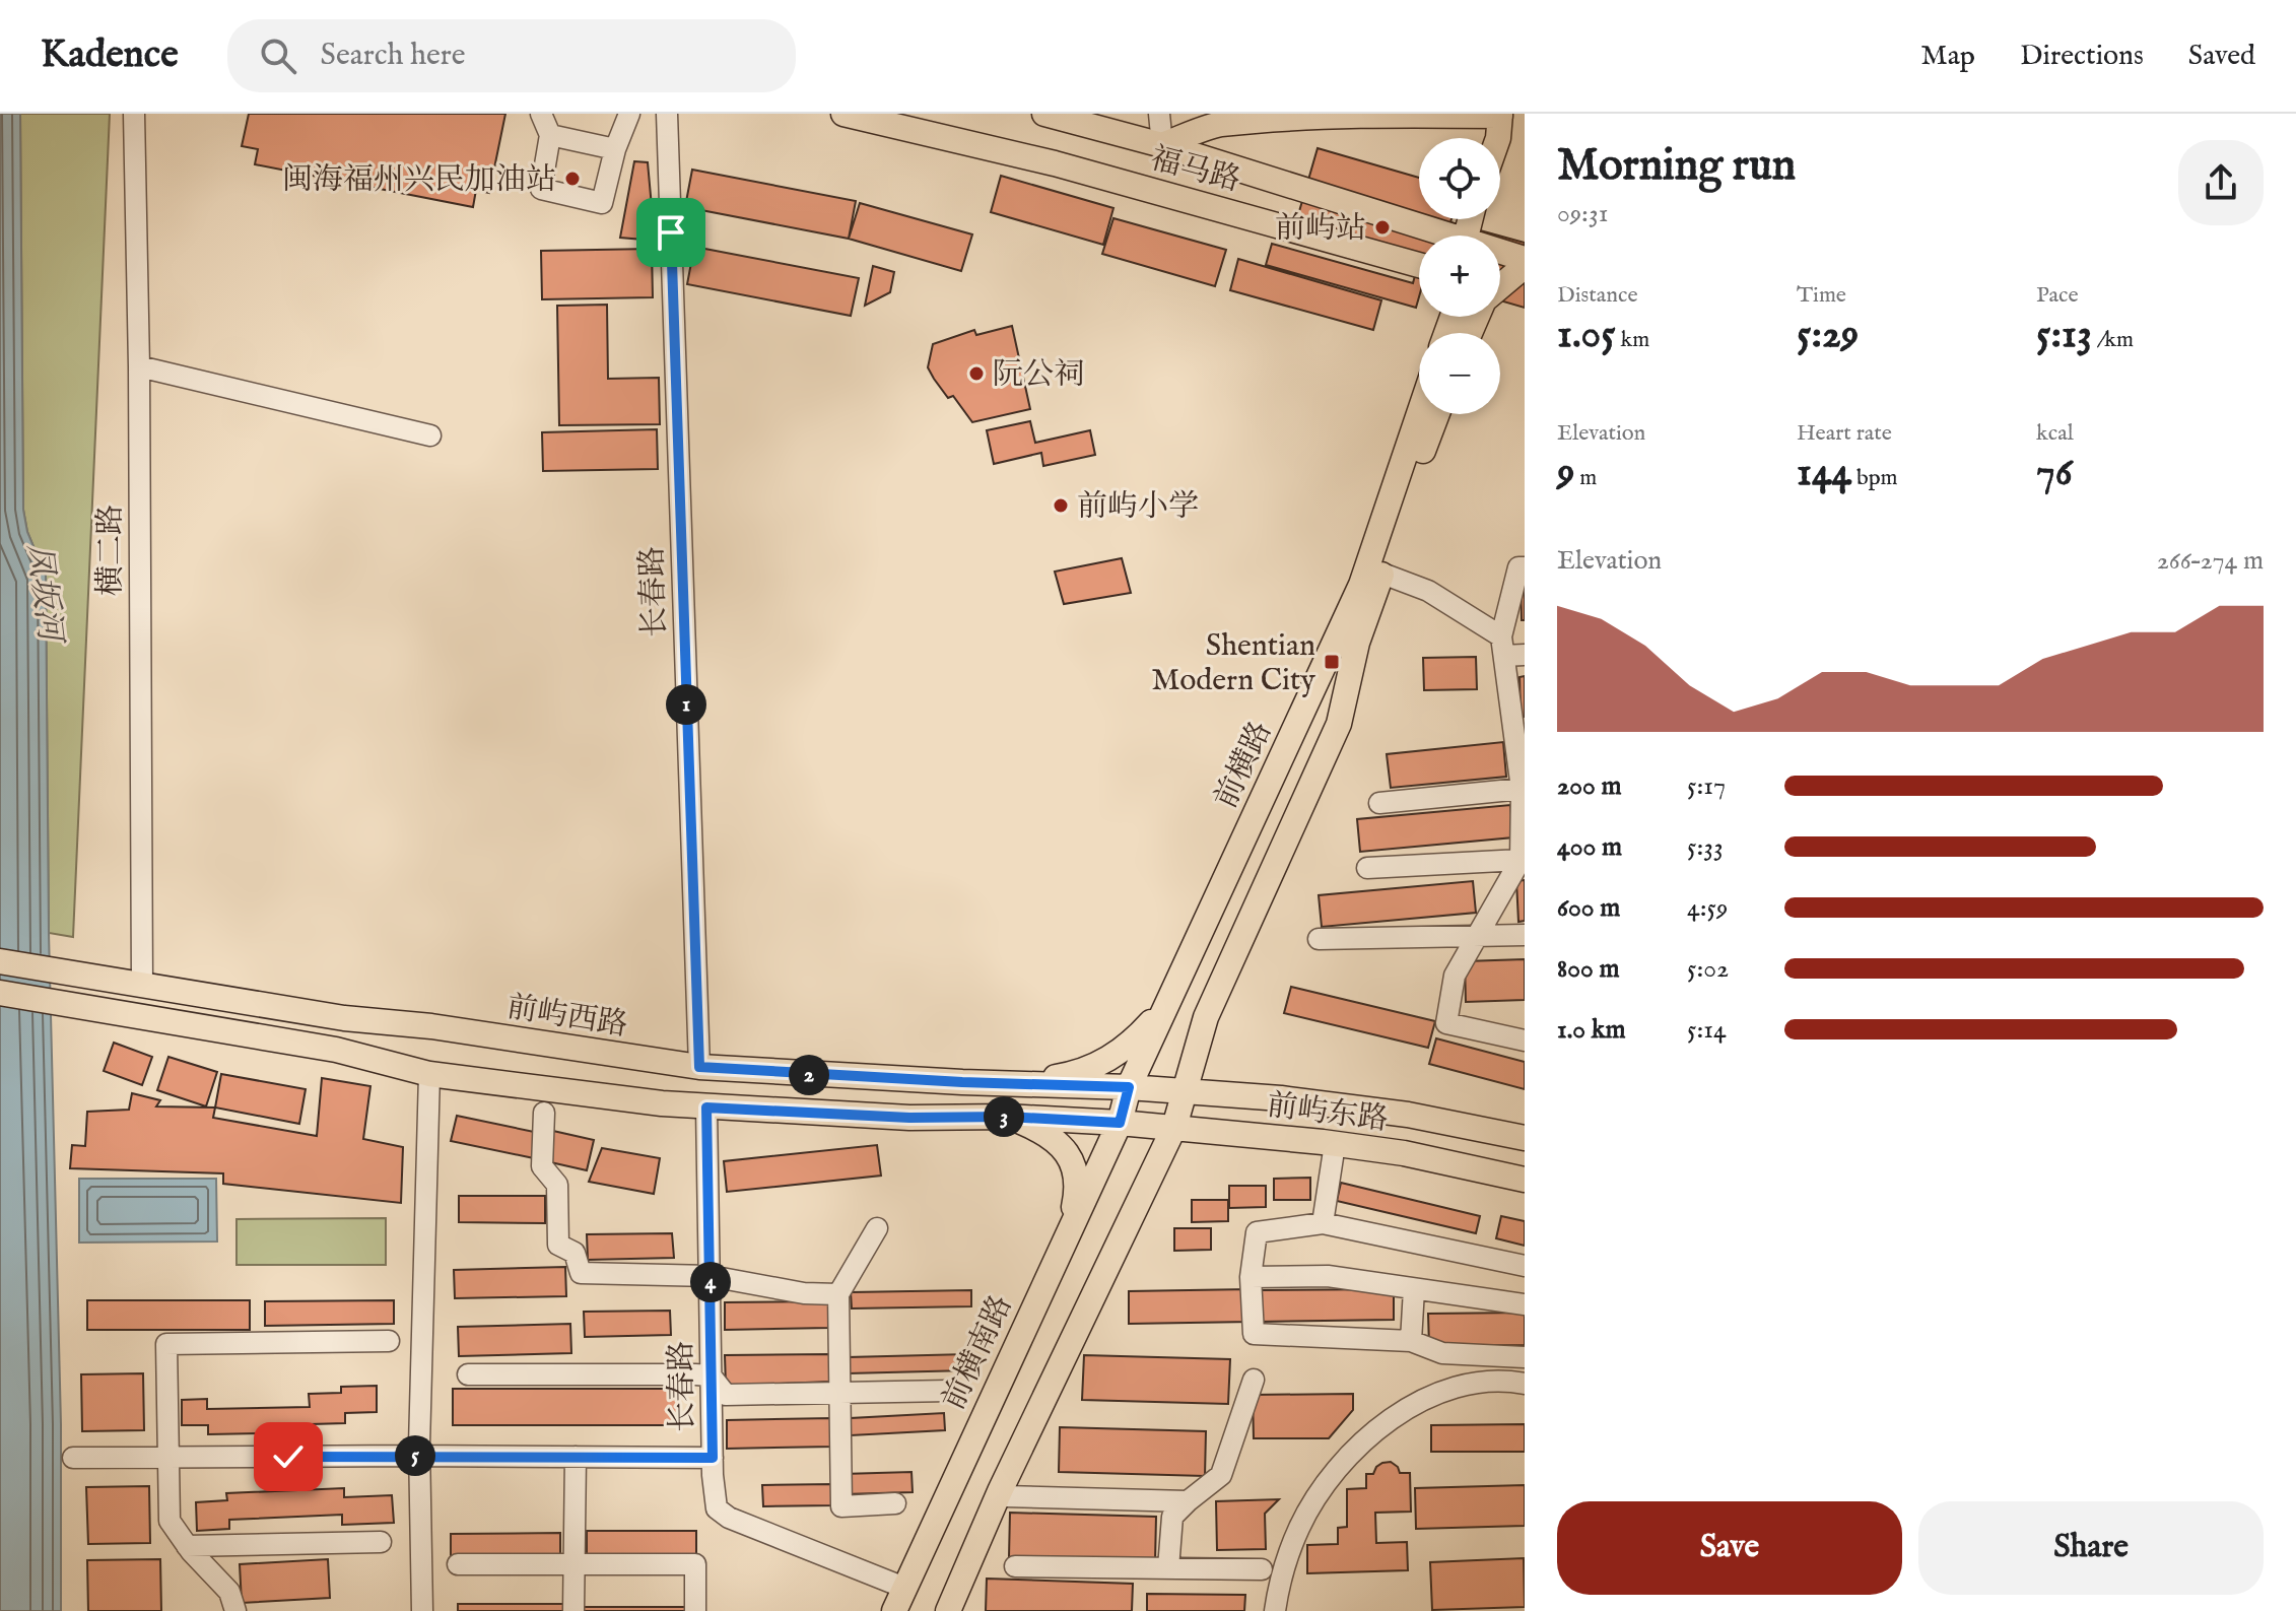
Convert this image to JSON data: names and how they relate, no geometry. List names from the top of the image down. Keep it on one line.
{"streets":{"main road":["福马路","前横路","前屿西路","前屿东路","前横南路"],"street":["横二路","长春路"]},"crossings":[["横二路","前屿西路"],["长春路","前屿西路"],["长春路","前横南路"],["前横路","前屿西路"],["前横路","前屿东路"],["前横路","前横南路"],["前屿西路","前屿东路"],["前屿东路","前横南路"]],"water":["凤坂河"],"places":{"other":["闽海福州兴民加油站","前屿站","阮公祠","前屿小学"],"transit":["Shentian Modern City"]},"page":{"header":"Kadence","search":"Search here","nav":["Map","Directions","Saved"],"heading":["Morning run","09:31"],"map_buttons":["+","−"],"stats":[["Distance","1.05 km"],["Time","5:29"],["Pace","5:13 /km"],["Elevation","9 m"],["Heart rate","144 bpm"],["kcal","76"]],"chart":["Elevation","266–274 m"],"pins":["1","2","3","4","5"],"list":[{"name":"200 m","note":"5:17"},{"name":"400 m","note":"5:33"},{"name":"600 m","note":"4:59"},{"name":"800 m","note":"5:02"},{"name":"1.0 km","note":"5:14"}],"buttons":["Save","Share"]}}
